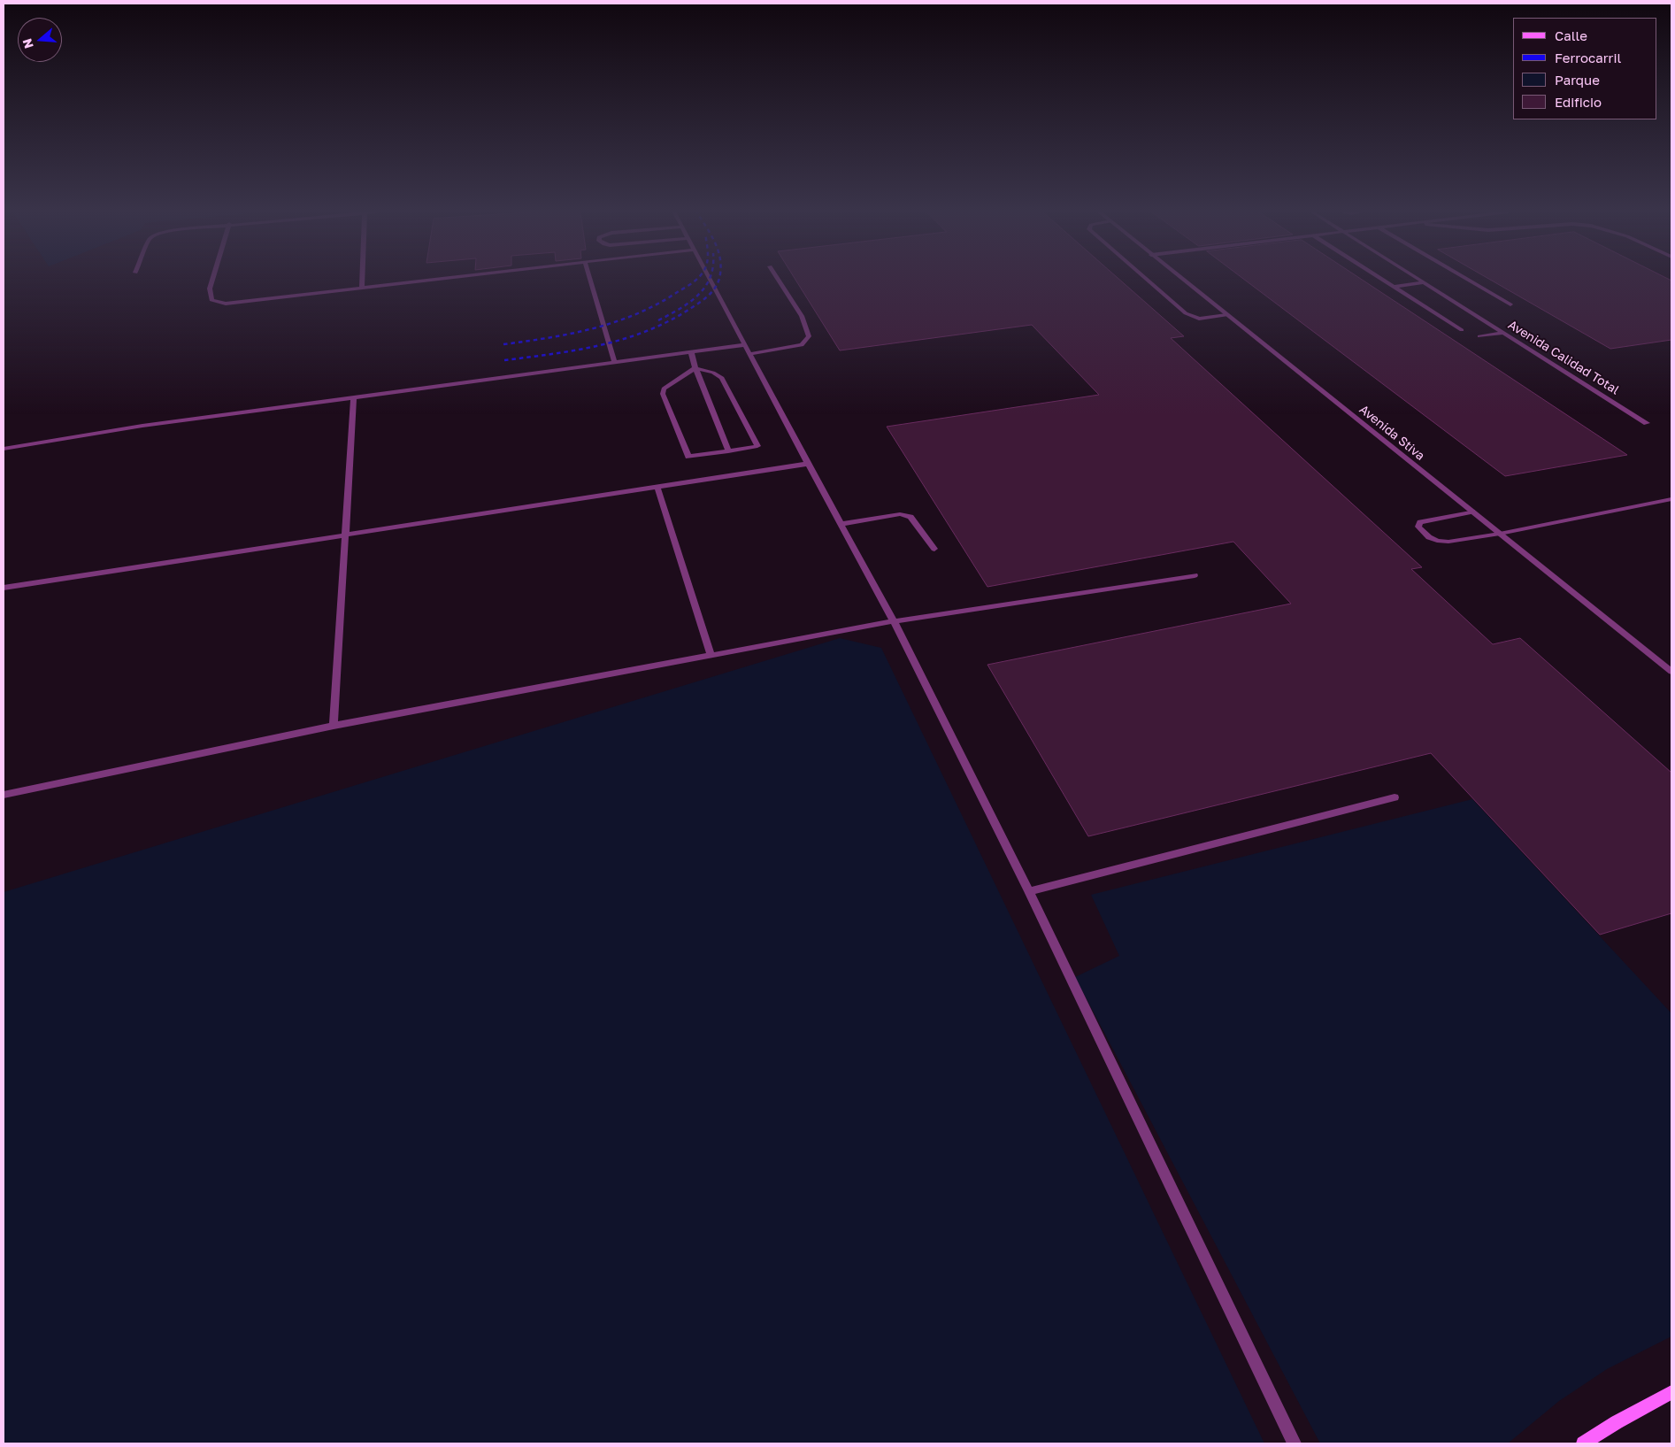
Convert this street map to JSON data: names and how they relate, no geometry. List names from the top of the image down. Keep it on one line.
{"streets":{"street":["Avenida Calidad Total","Avenida Stiva"]},"legend":["Calle","Ferrocarril","Parque","Edificio"],"north":"left"}
